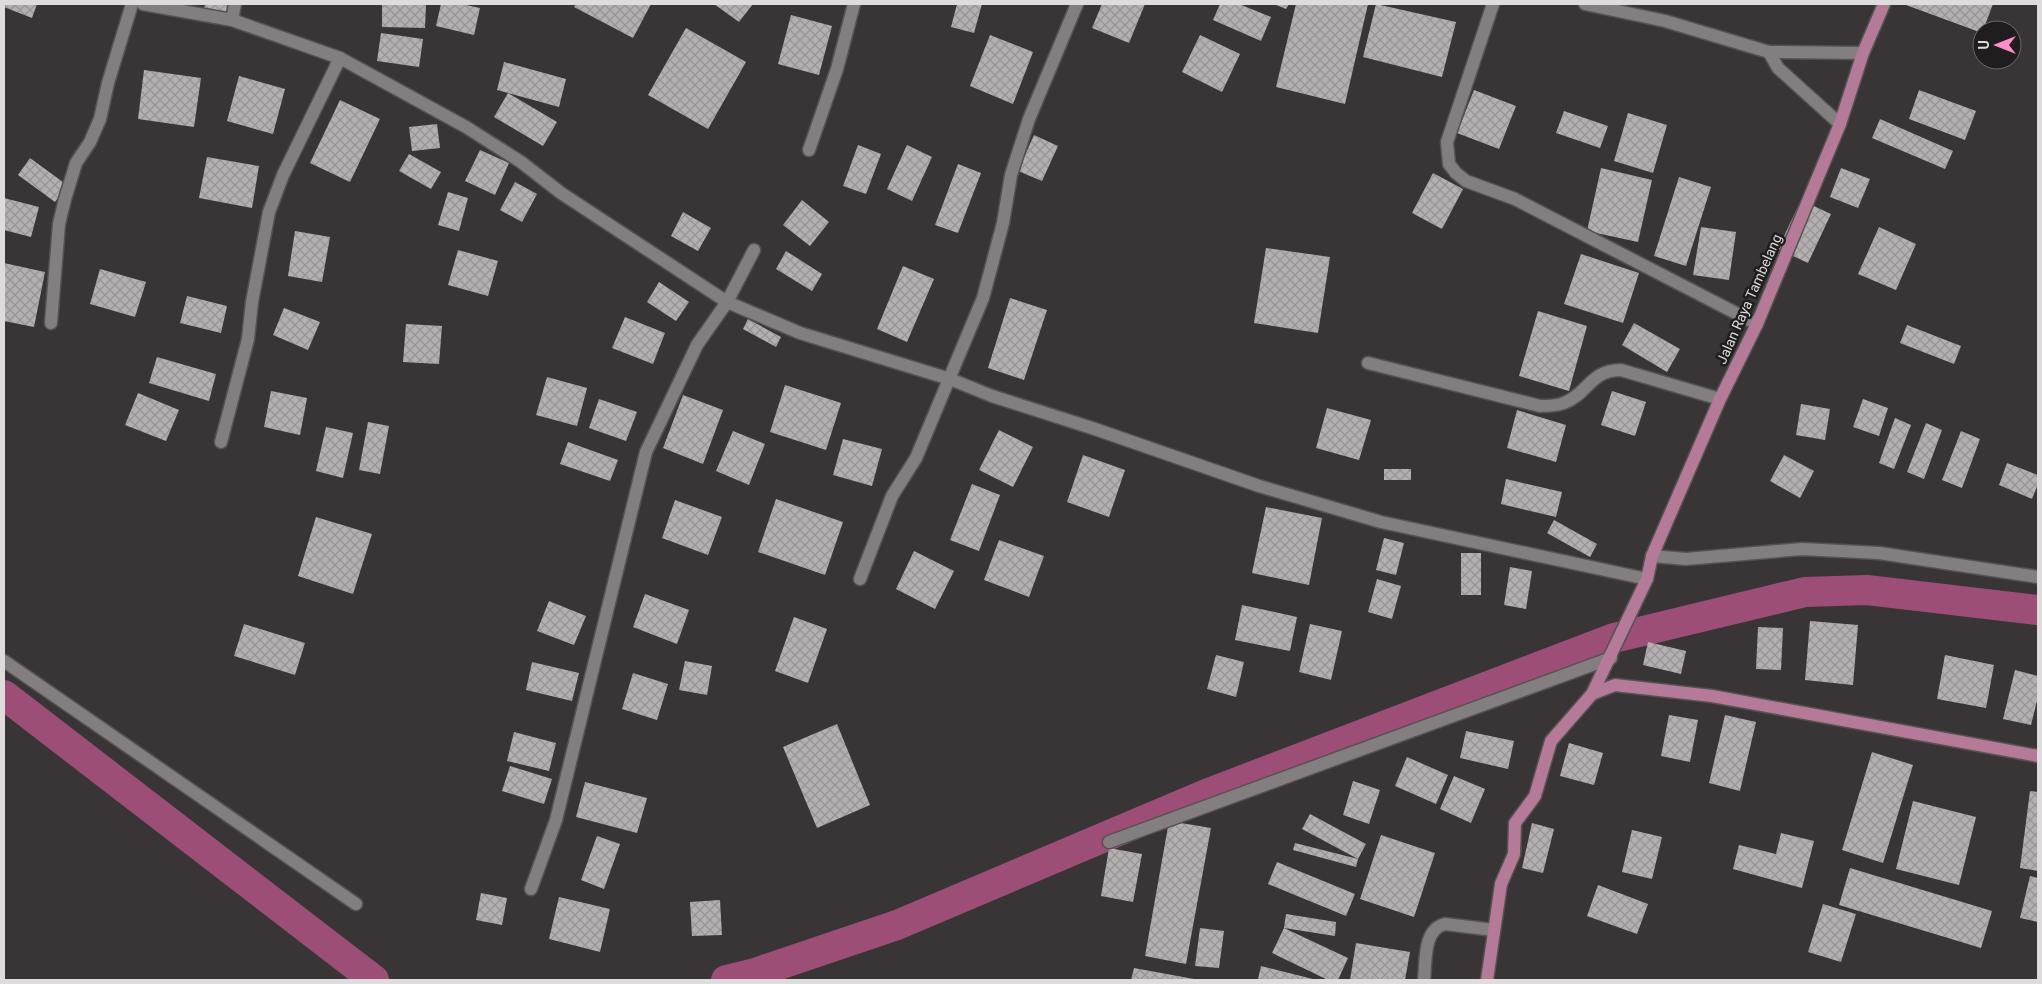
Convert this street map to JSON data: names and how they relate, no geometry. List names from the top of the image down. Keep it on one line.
{"streets":{"main road":["Jalan Raya Tambelang"]},"north":"left"}
